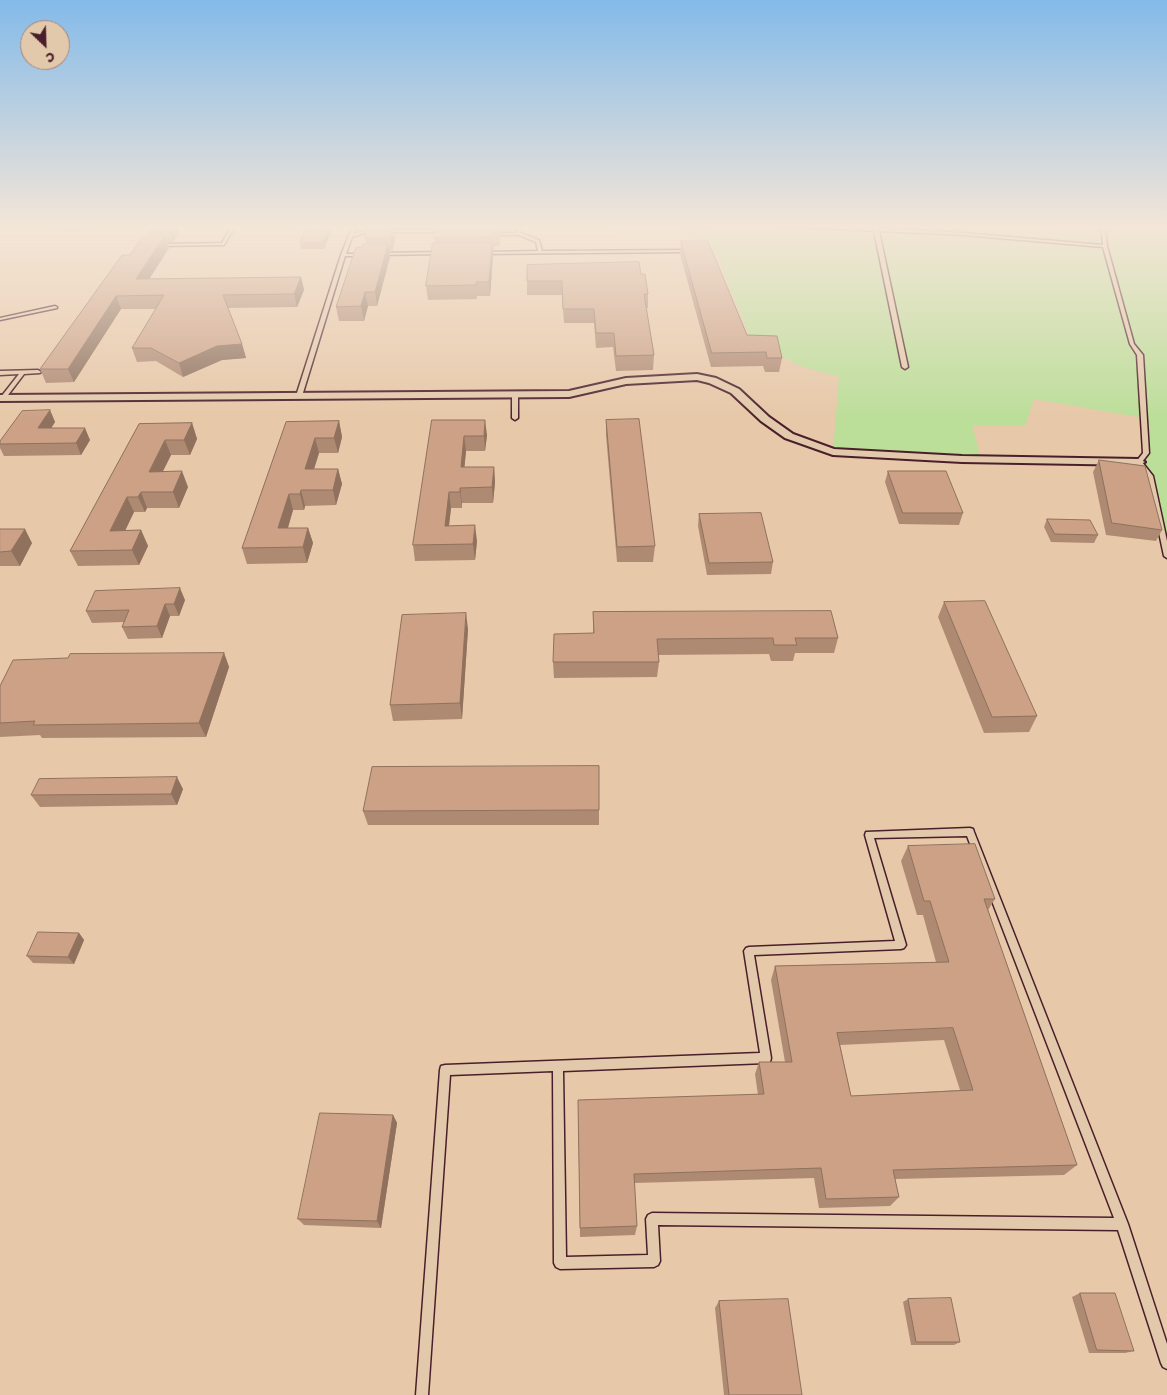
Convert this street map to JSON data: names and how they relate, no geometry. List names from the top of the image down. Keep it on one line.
{"north":"bottom right"}
